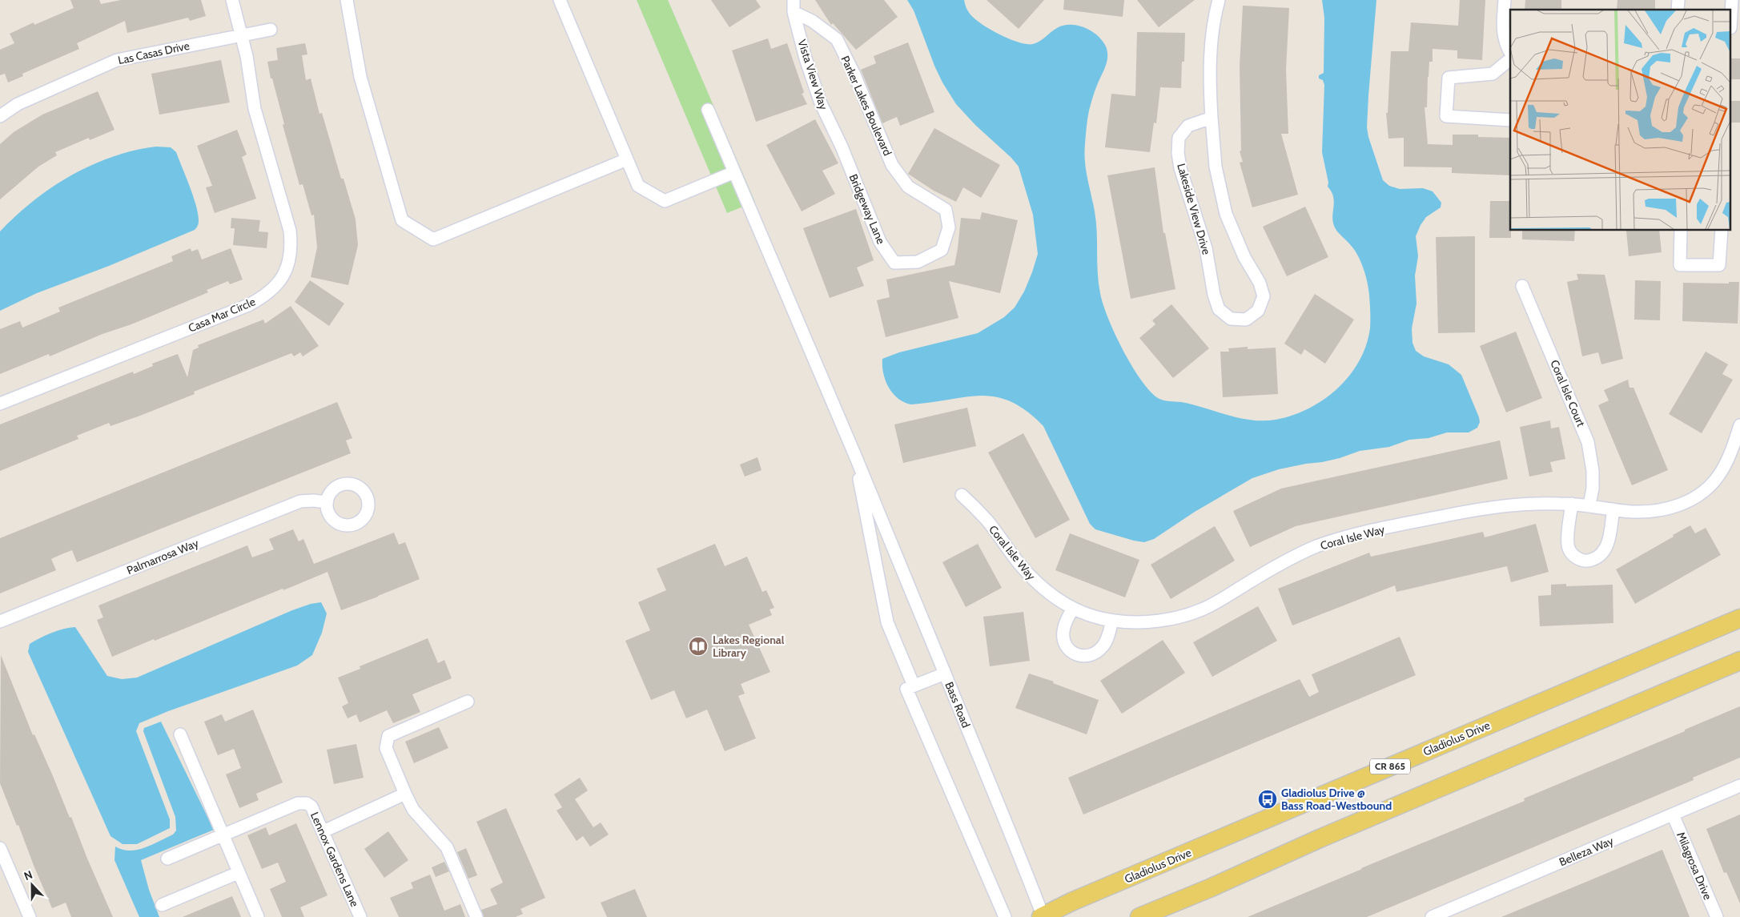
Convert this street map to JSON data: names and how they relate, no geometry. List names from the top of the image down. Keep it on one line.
{"streets":{"main road":["Gladiolus Drive","CR 865"],"street":["Las Casas Drive","Vista View Way","Parker Lakes Boulevard","Bridgeway Lane","Lakeside View Drive","Casa Mar Circle","Coral Isle Court","Coral Isle Way","Palmarrosa Way","Bass Road","Belleza Way","Lennox Gardens Lane","Milagrosa Drive"]},"crossings":[["Las Casas Drive","Casa Mar Circle"],["Vista View Way","Parker Lakes Boulevard"],["Vista View Way","Bridgeway Lane"],["Parker Lakes Boulevard","Bridgeway Lane"],["Coral Isle Court","Coral Isle Way"],["Bass Road","Gladiolus Drive"],["Belleza Way","Milagrosa Drive"]],"places":{"library":["Lakes Regional Library"],"bus stop":["Gladiolus Drive @ Bass Road-Westbound"]},"north":"top"}
